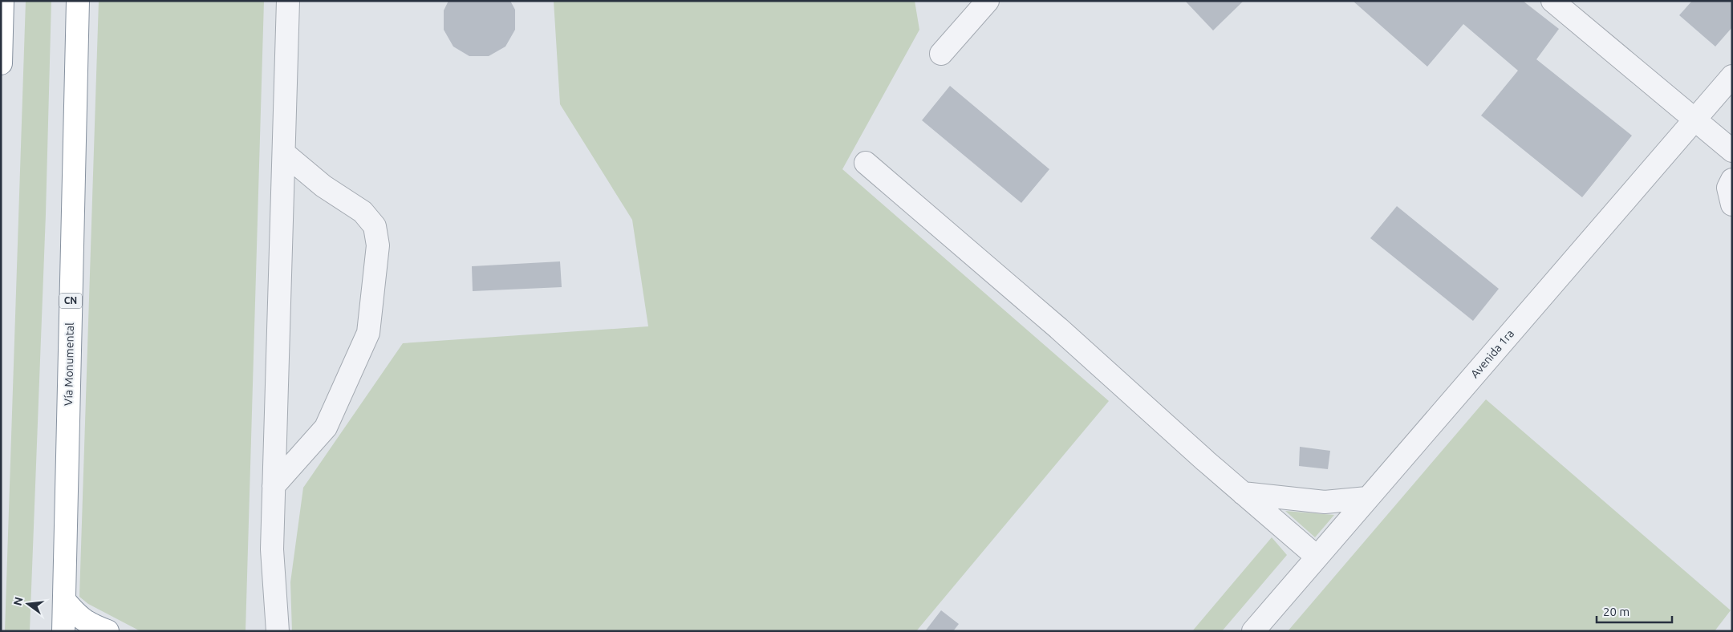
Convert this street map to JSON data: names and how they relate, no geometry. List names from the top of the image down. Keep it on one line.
{"streets":{"highway":["CN","Vía Monumental"],"street":["Avenida 1ra"]},"scale_bar":"20 m","north":"left"}
